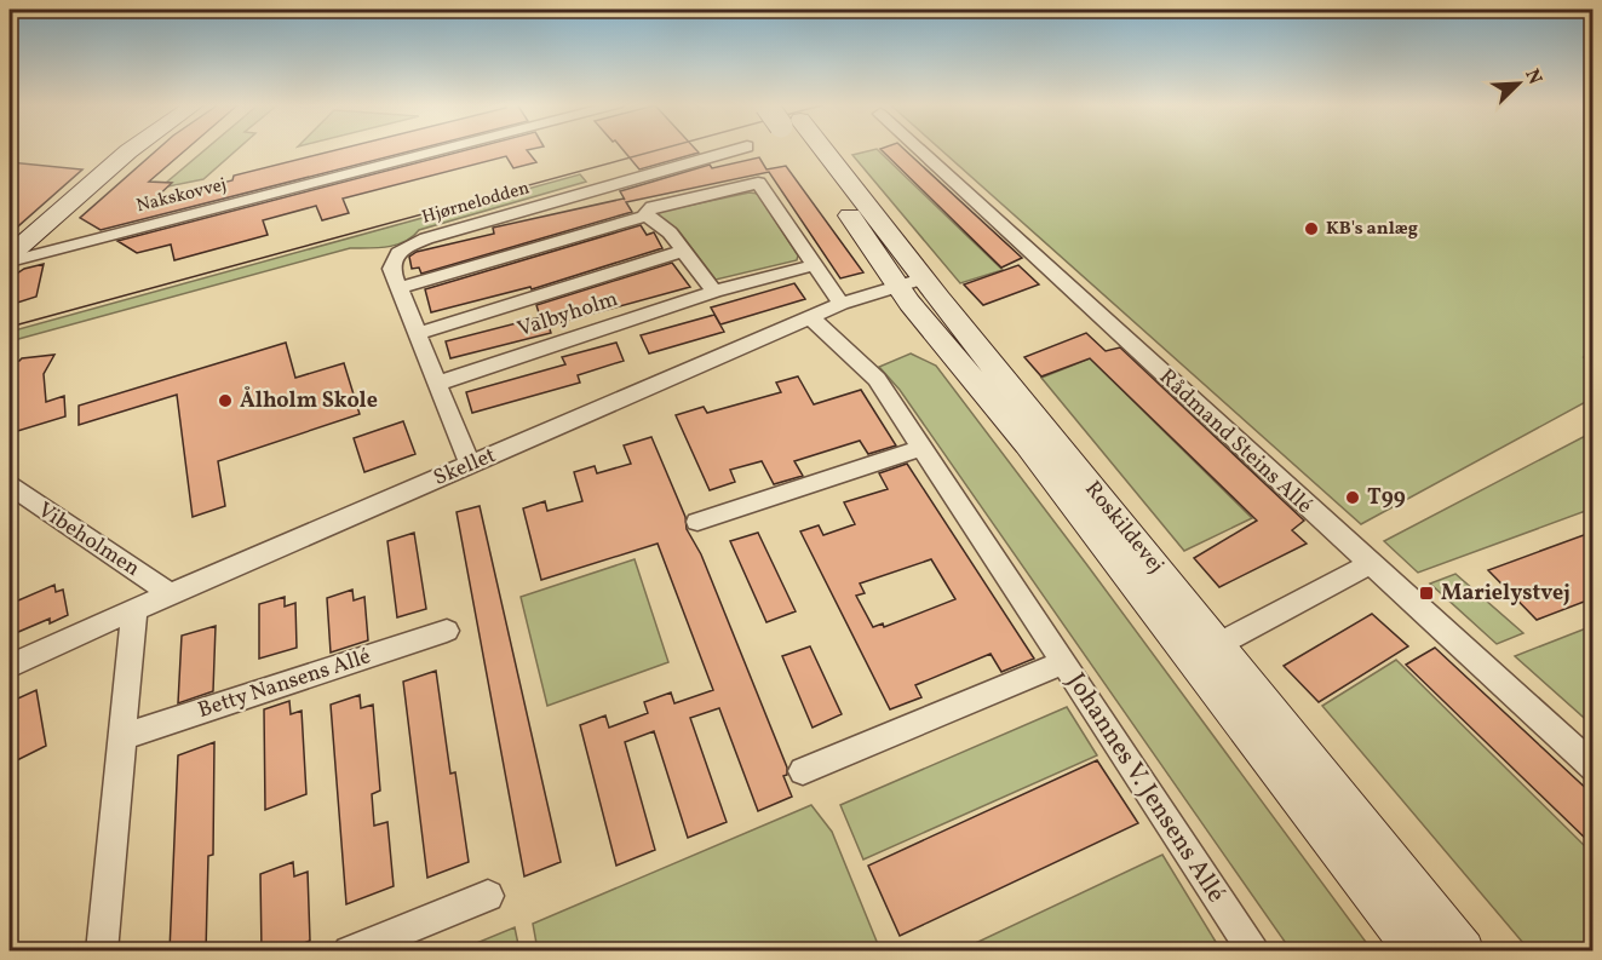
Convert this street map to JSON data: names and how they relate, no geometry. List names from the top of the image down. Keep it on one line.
{"streets":{"street":["Nakskovvej","Hjørnelodden","Valbyholm","Rådmand Steins Allé","Skellet","Roskildevej","Vibeholmen","Betty Nansens Allé","Johannes V. Jensens Allé"]},"crossings":[["Hjørnelodden","Valbyholm"],["Hjørnelodden","Skellet"],["Skellet","Roskildevej"],["Skellet","Vibeholmen"],["Skellet","Johannes V. Jensens Allé"]],"places":{"other":["KB's anlæg","Ålholm Skole","T99"],"transit":["Marielystvej"]},"north":"top right"}
